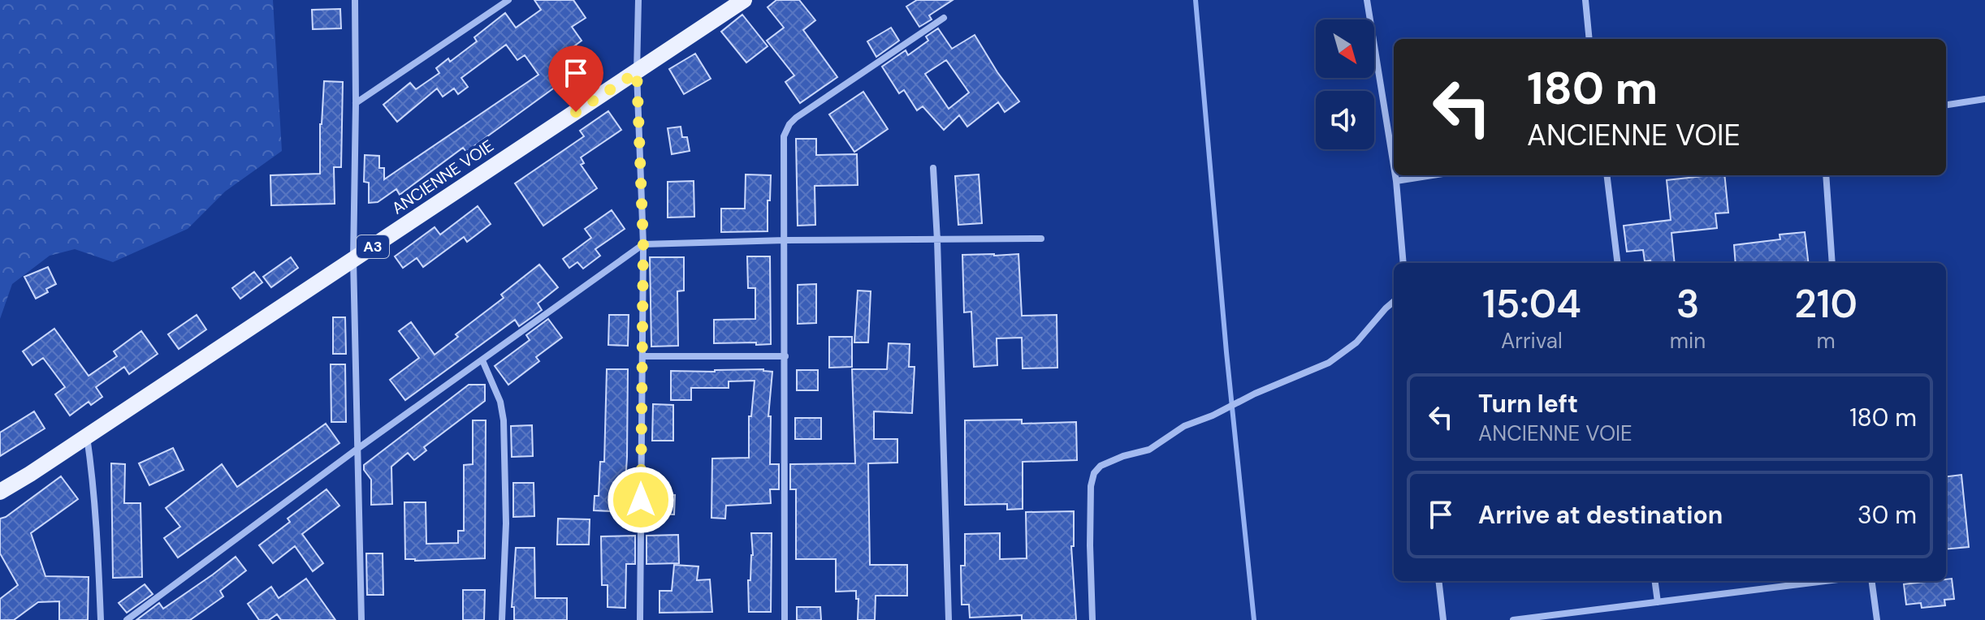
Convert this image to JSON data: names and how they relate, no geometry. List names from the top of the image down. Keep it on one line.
{"streets":{"main road":["ANCIENNE VOIE","A3"]},"north":"bottom right","page":{"turn":["180 m","ANCIENNE VOIE"],"eta":["15:04","Arrival","3","min","210","m"],"list":[{"name":"Turn left","note":"ANCIENNE VOIE","value":"180 m"},{"name":"Arrive at destination","value":"30 m"}]}}
